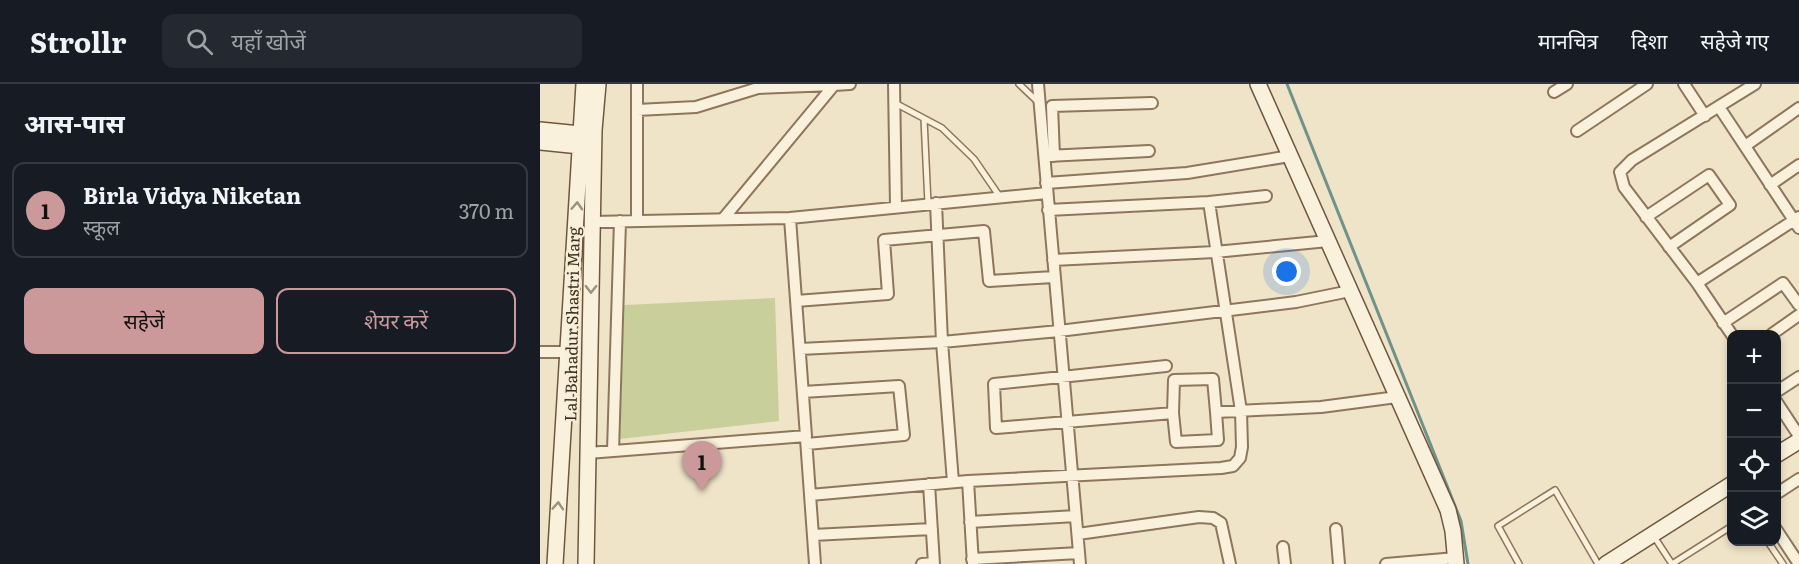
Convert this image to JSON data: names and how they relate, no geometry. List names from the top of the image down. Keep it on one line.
{"streets":{"main road":["Lal Bahadur Shastri Marg"]},"page":{"header":"Strollr","search":"यहाँ खोजें","nav":["मानचित्र","दिशा","सहेजे गए"],"heading":"आस-पास","list":[{"mark":"1","name":"Birla Vidya Niketan","note":"स्कूल","value":"370 m"}],"buttons":["सहेजें","शेयर करें"],"map_buttons":["+","−"],"pins":"1"}}
